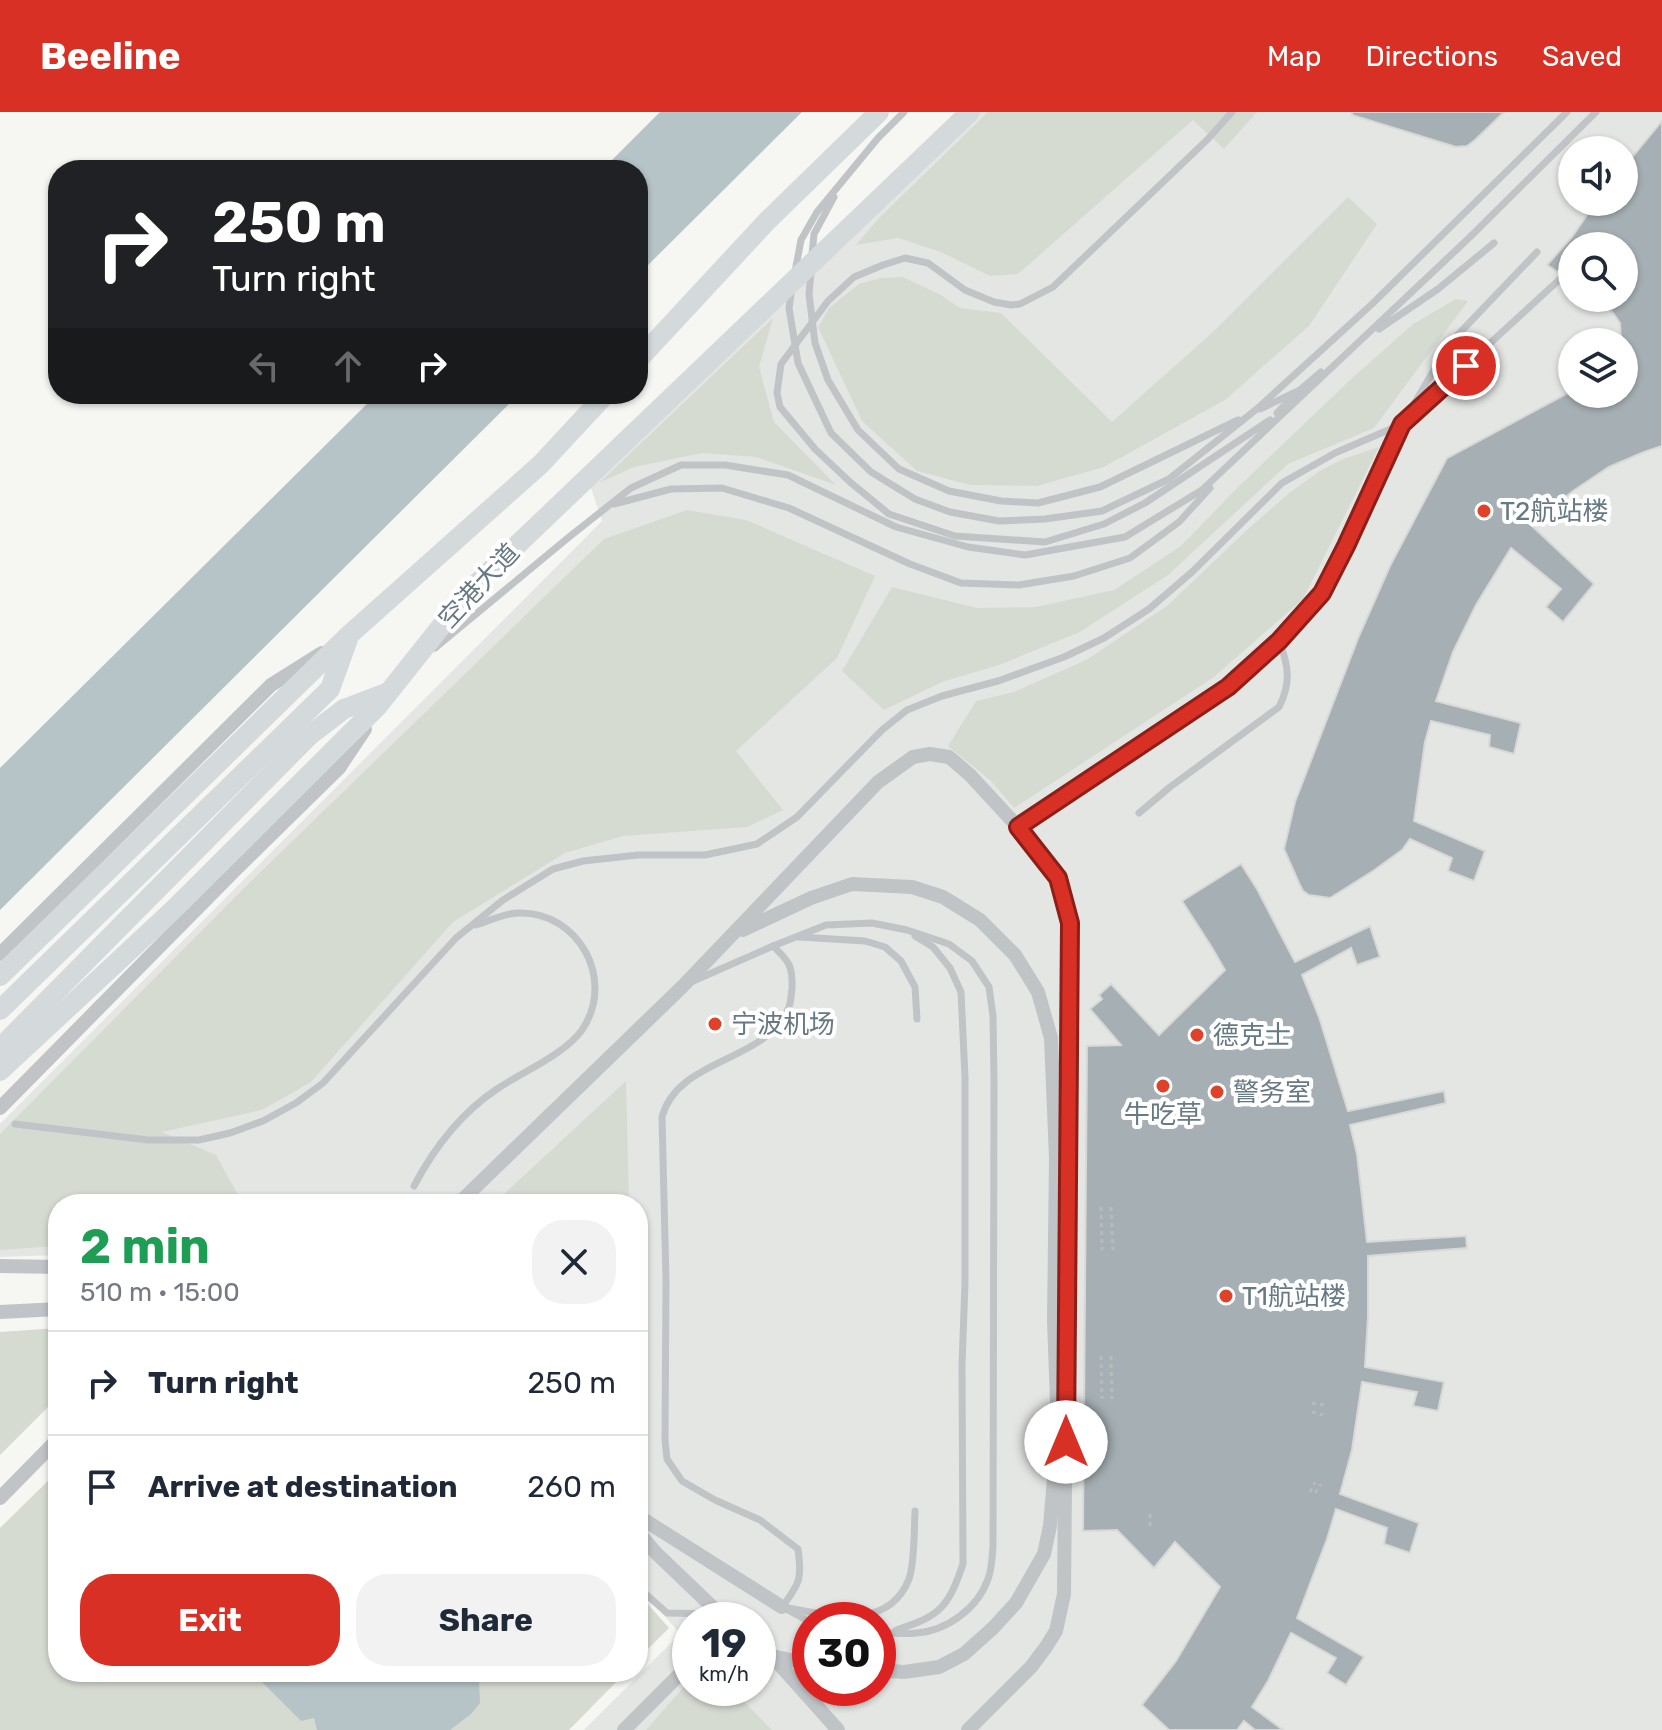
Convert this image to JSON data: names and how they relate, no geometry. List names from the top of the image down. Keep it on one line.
{"streets":{"main road":["空港大道"]},"places":["T2航站楼","宁波机场","德克士","牛吃草","警务室","T1航站楼"],"page":{"header":"Beeline","nav":["Map","Directions","Saved"],"turn":["250 m","Turn right"],"heading":["2 min","510 m · 15:00"],"list":[{"name":"Turn right","value":"250 m"},{"name":"Arrive at destination","value":"260 m"}],"buttons":["Exit","Share"],"speed":"19 km/h","limit":"30"}}
